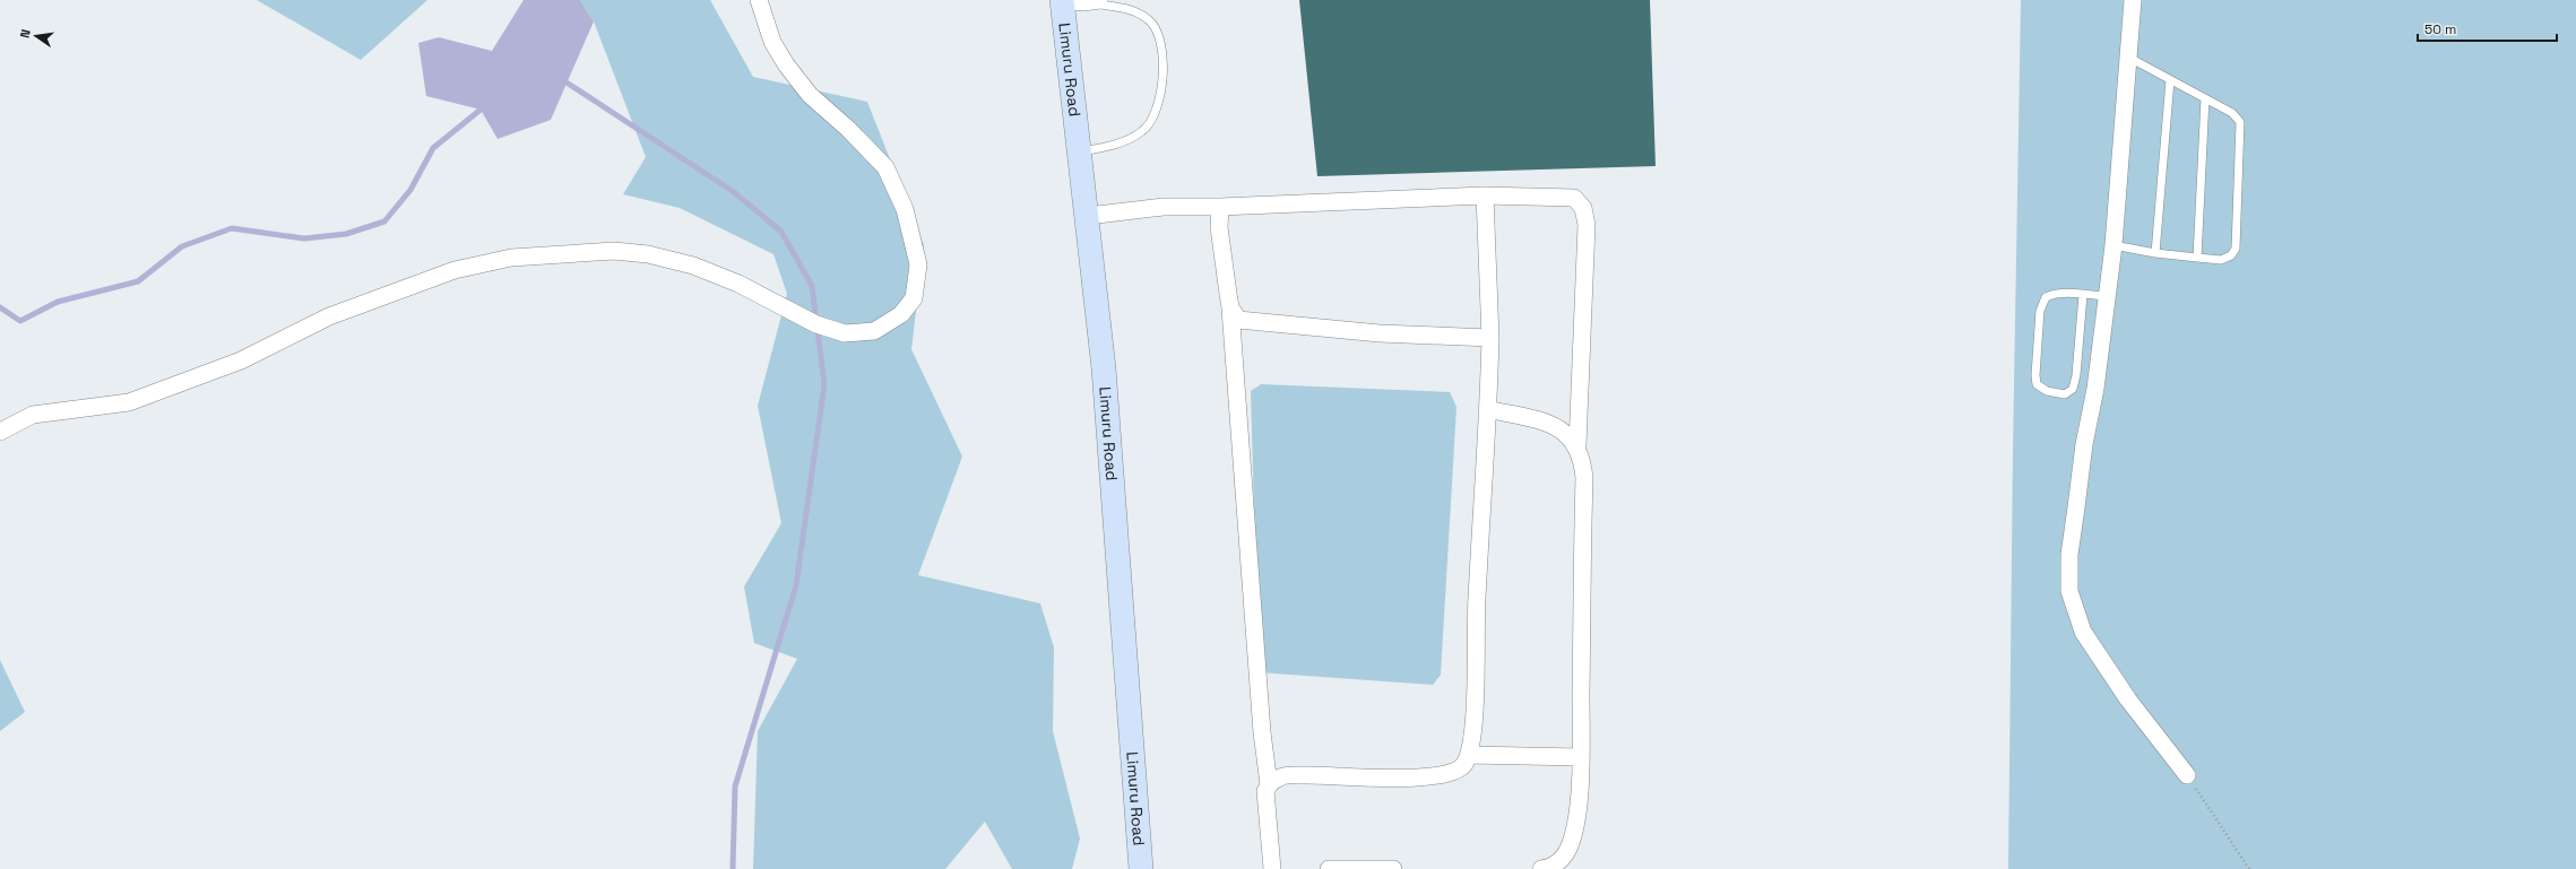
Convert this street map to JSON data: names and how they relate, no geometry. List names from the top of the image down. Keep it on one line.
{"streets":{"main road":["Limuru Road"]},"scale_bar":"50 m","north":"left"}
